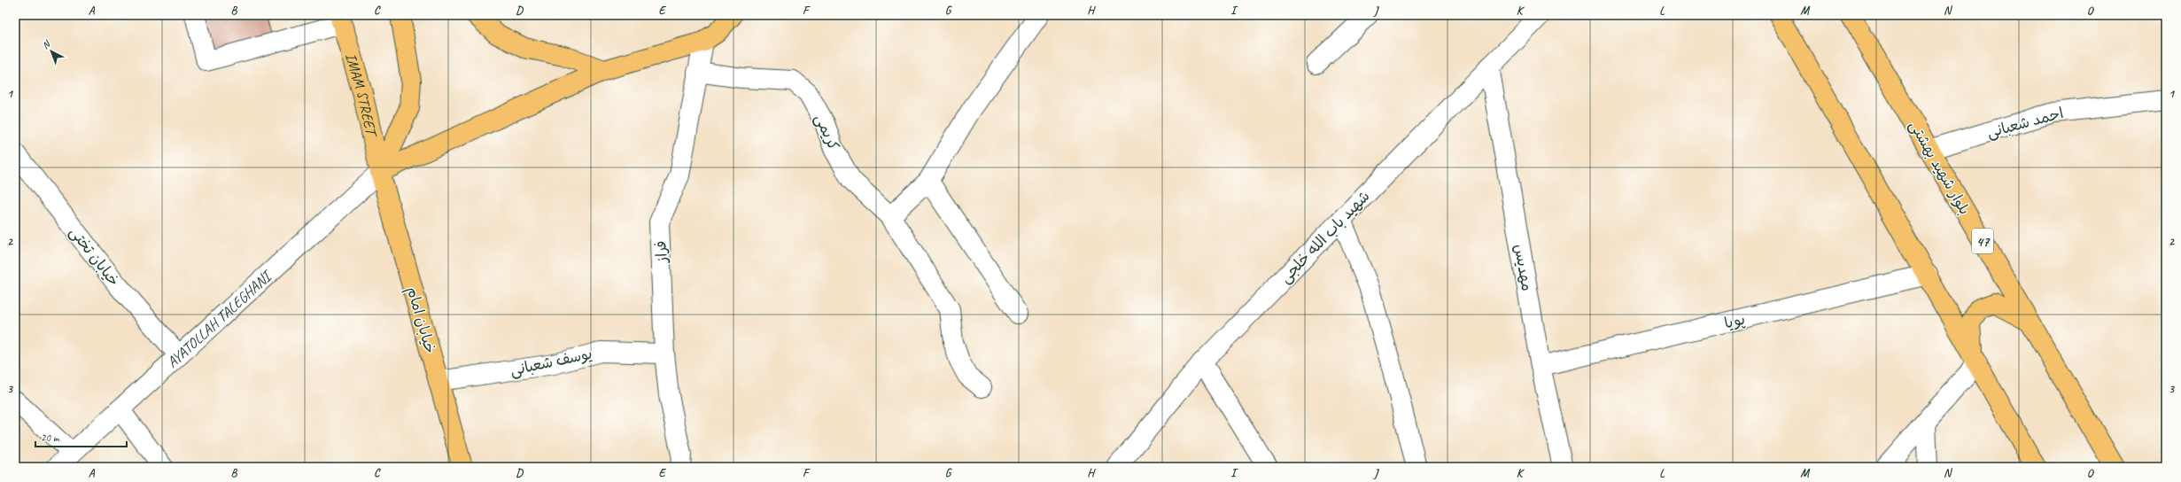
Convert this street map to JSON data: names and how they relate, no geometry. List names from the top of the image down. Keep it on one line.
{"streets":{"main road":["IMAM STREET","بلوار شهید بهشتی","47","خیابان امام"],"street":["احمد شعبانی","کریمی","شهید باب الله خلجی","فراز","خیابان تختی","مهدیس","AYATOLLAH TALEGHANI","پویا","یوسف شعبانی"]},"crossings":[["IMAM STREET","AYATOLLAH TALEGHANI"],["IMAM STREET","خیابان امام"],["احمد شعبانی","بلوار شهید بهشتی"],["کریمی","فراز"],["شهید باب الله خلجی","مهدیس"],["فراز","یوسف شعبانی"],["خیابان تختی","AYATOLLAH TALEGHANI"],["مهدیس","پویا"],["AYATOLLAH TALEGHANI","خیابان امام"],["خیابان امام","یوسف شعبانی"]],"scale_bar":"20 m","north":"top left","grid":{"columns":["A","B","C","D","E","F","G","H","I","J","K","L","M","N","O"],"rows":["1","2","3"]}}
